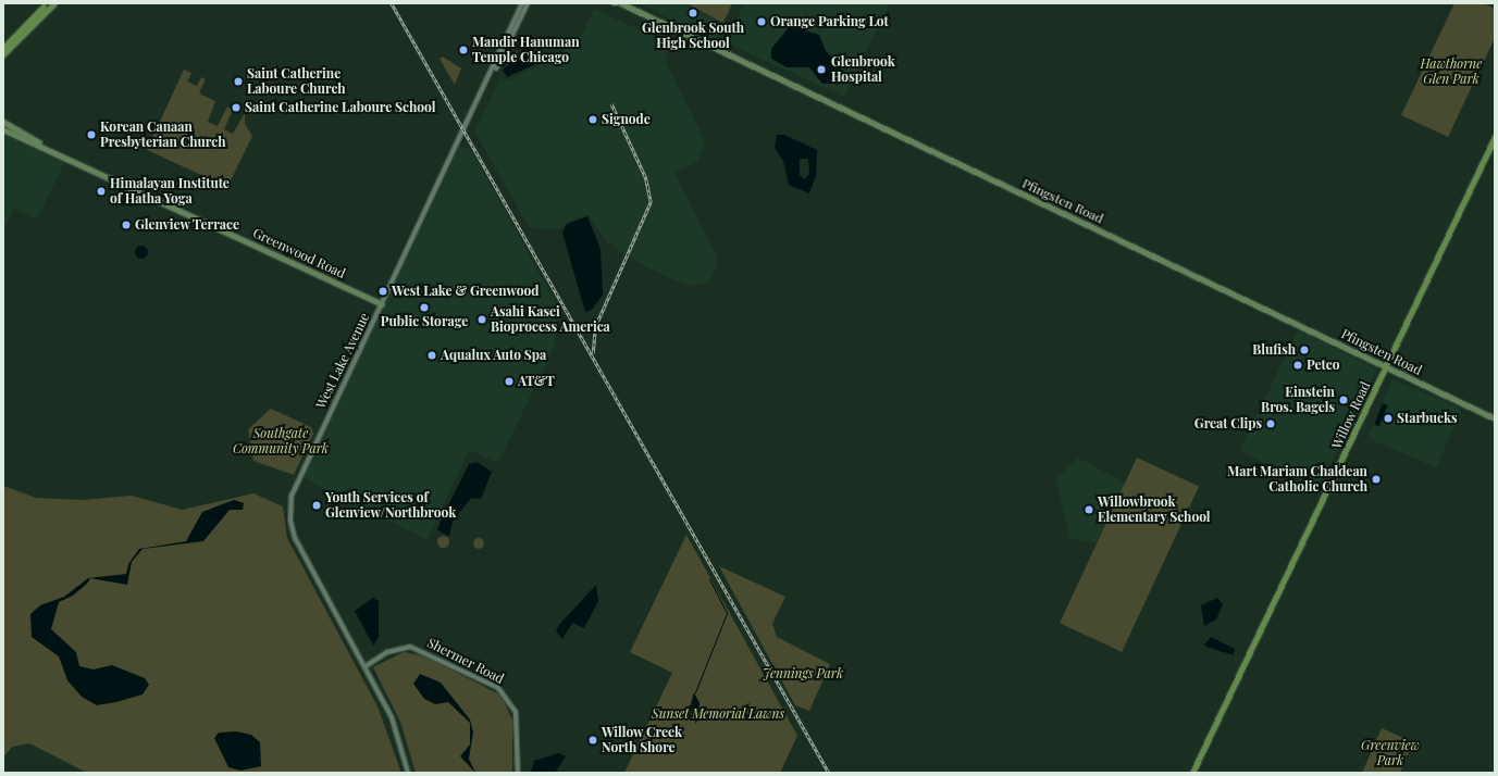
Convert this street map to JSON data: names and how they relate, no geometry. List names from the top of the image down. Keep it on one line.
{"streets":{"main road":["Pfingsten Road","Greenwood Road","Willow Road"],"street":["West Lake Avenue","Shermer Road"]},"crossings":[["Pfingsten Road","Willow Road"],["Greenwood Road","West Lake Avenue"],["West Lake Avenue","Shermer Road"]],"parks":["Hawthorne Glen Park","Southgate Community Park","Jennings Park","Sunset Memorial Lawns","Greenview Park"],"places":["Glenbrook South High School","Orange Parking Lot","Mandir Hanuman Temple Chicago","Glenbrook Hospital","Saint Catherine Laboure Church","Saint Catherine Laboure School","Signode","Korean Canaan Presbyterian Church","Himalayan Institute of Hatha Yoga","Glenview Terrace","West Lake & Greenwood","Public Storage","Asahi Kasei Bioprocess America","Blufish","Aqualux Auto Spa","Petco","AT&T","Einstein Bros. Bagels","Starbucks","Great Clips","Mart Mariam Chaldean Catholic Church","Youth Services of Glenview/Northbrook","Willowbrook Elementary School","Willow Creek North Shore"]}
